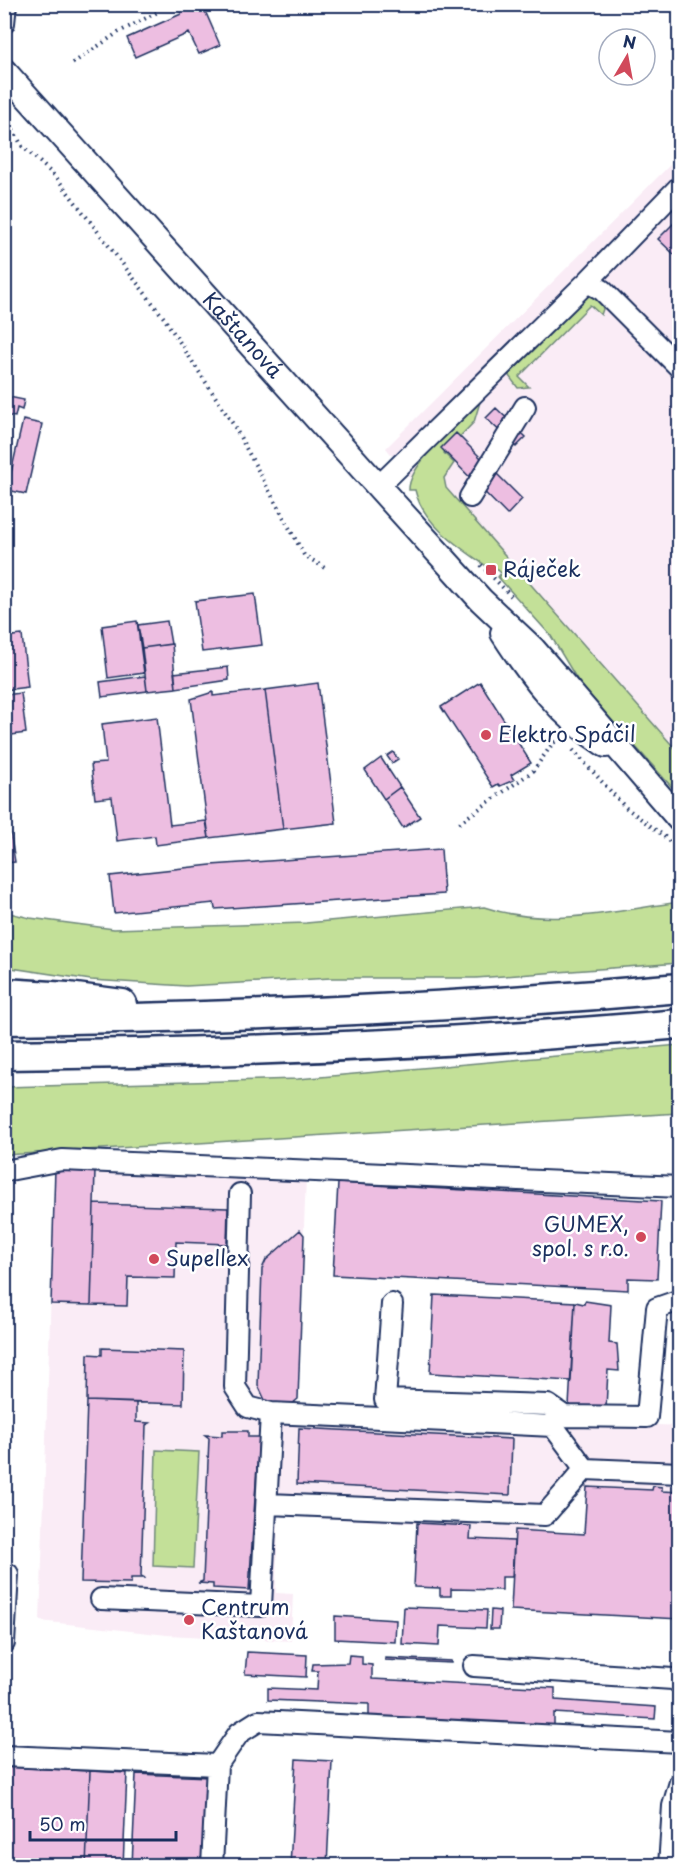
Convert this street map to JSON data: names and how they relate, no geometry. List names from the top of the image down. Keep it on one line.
{"streets":{"main road":["Kaštanová"]},"places":{"transit":["Ráječek"],"other":["Elektro Spáčil","GUMEX, spol. s r.o.","Supellex","Centrum Kaštanová"]},"scale_bar":"50 m","north":"top"}
